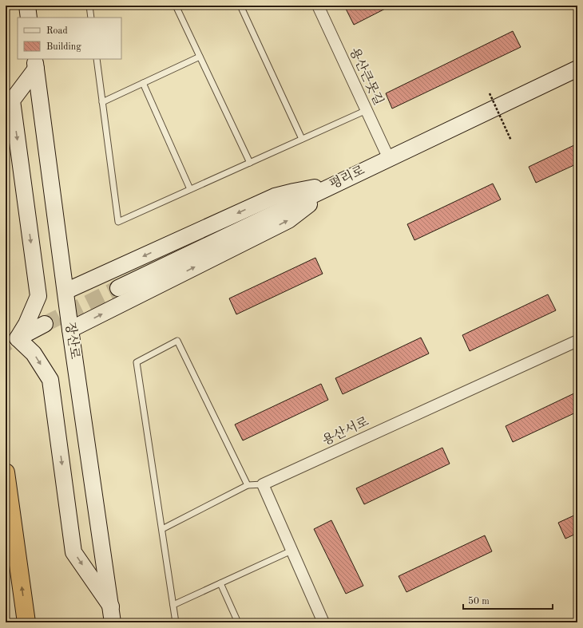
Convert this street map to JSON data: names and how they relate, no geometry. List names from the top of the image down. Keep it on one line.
{"streets":{"main road":["평리로","장산로"],"street":["용산큰못길","용산서로"]},"crossings":[["용산큰못길","평리로"]],"legend":["Road","Building"],"scale_bar":"50 m"}
